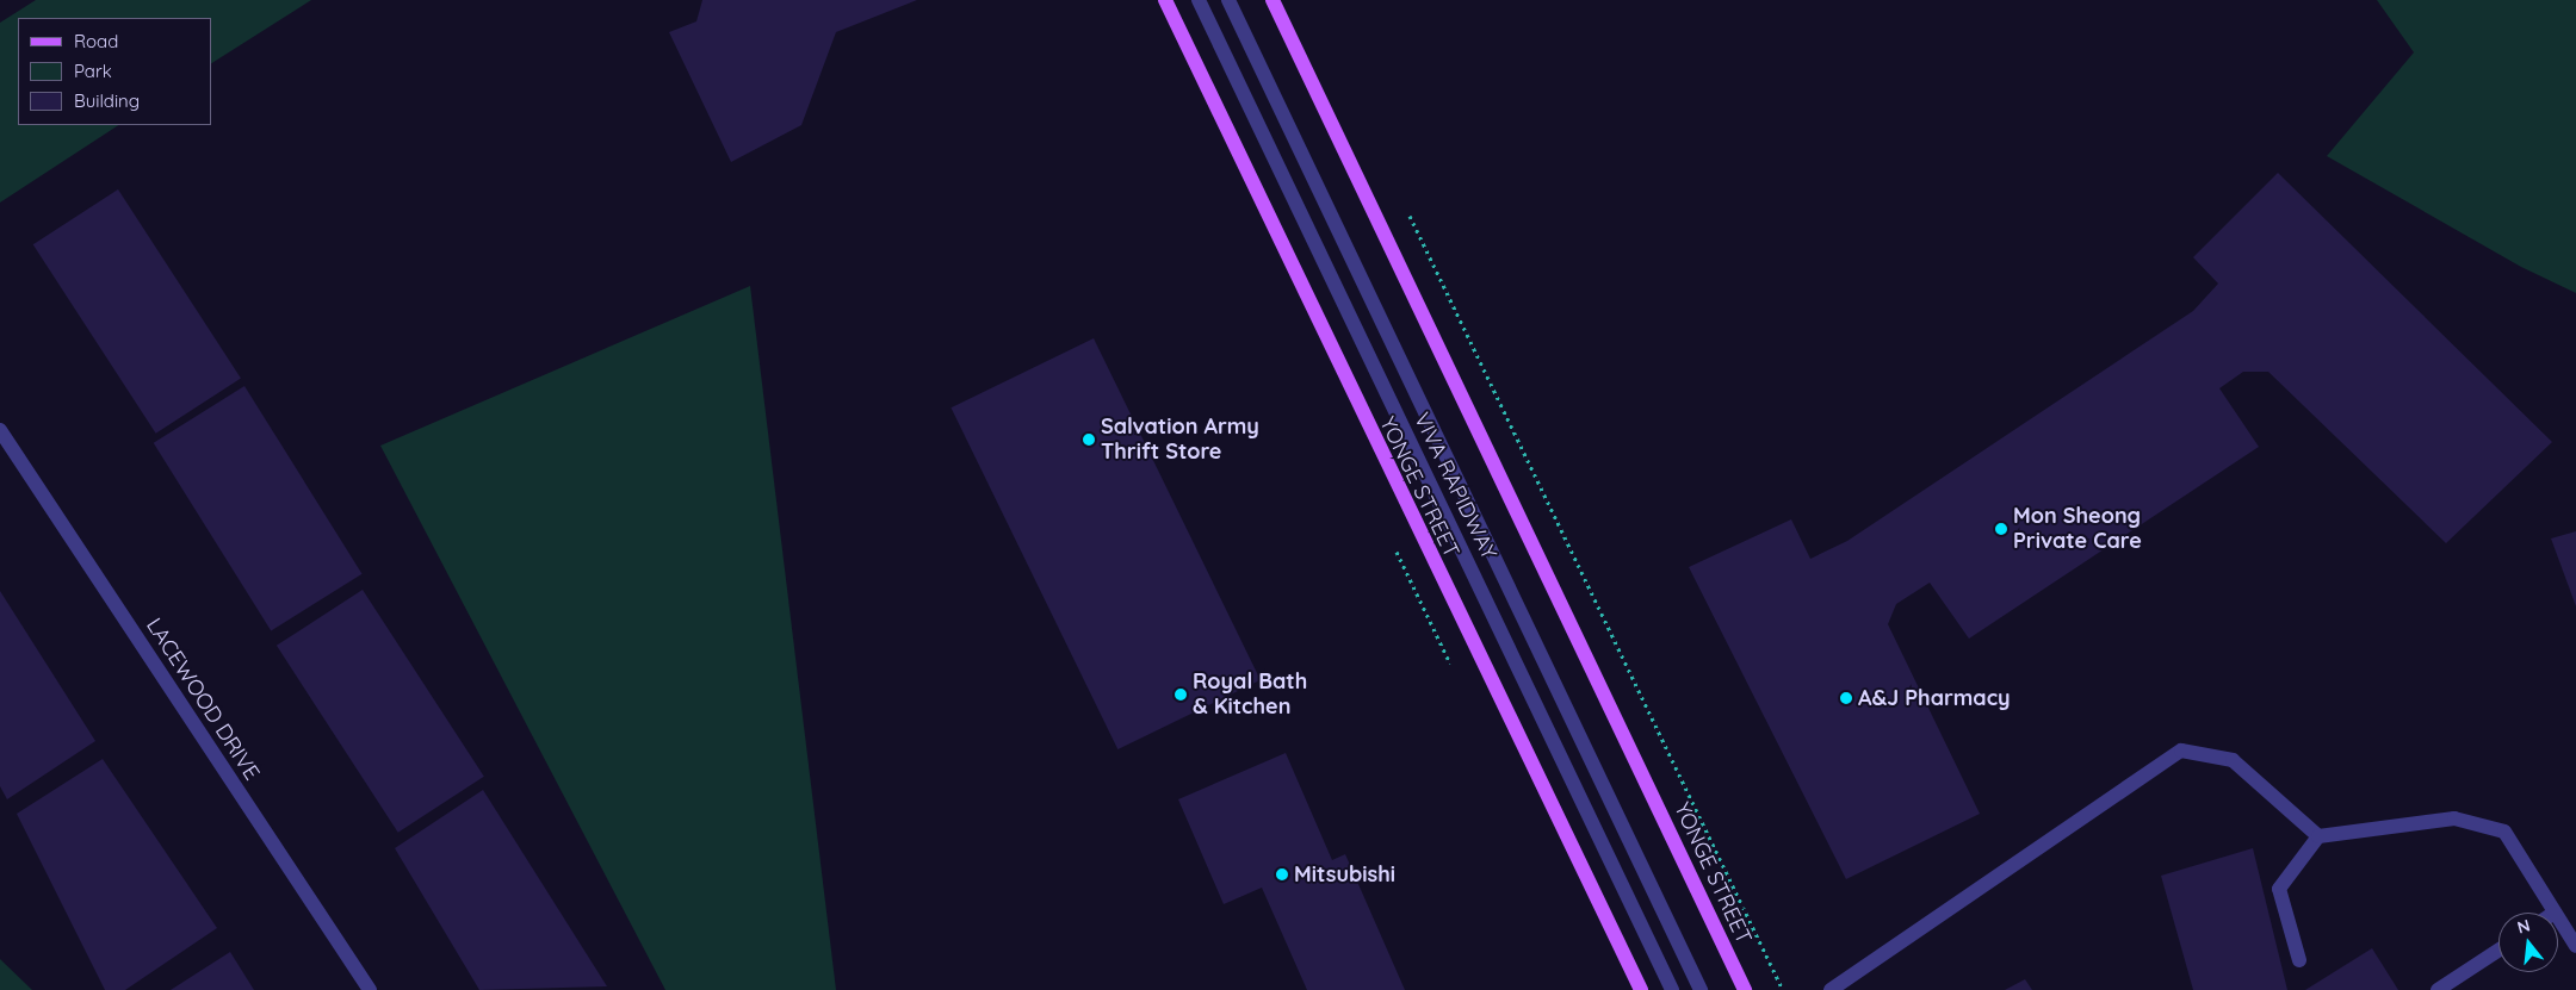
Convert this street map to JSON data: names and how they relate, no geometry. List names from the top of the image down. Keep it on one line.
{"streets":{"main road":["YONGE STREET"],"street":["VIVA RAPIDWAY","LACEWOOD DRIVE"]},"places":["Salvation Army Thrift Store","Mon Sheong Private Care","Royal Bath & Kitchen","A&J Pharmacy","Mitsubishi"],"legend":["Road","Park","Building"],"north":"top"}
